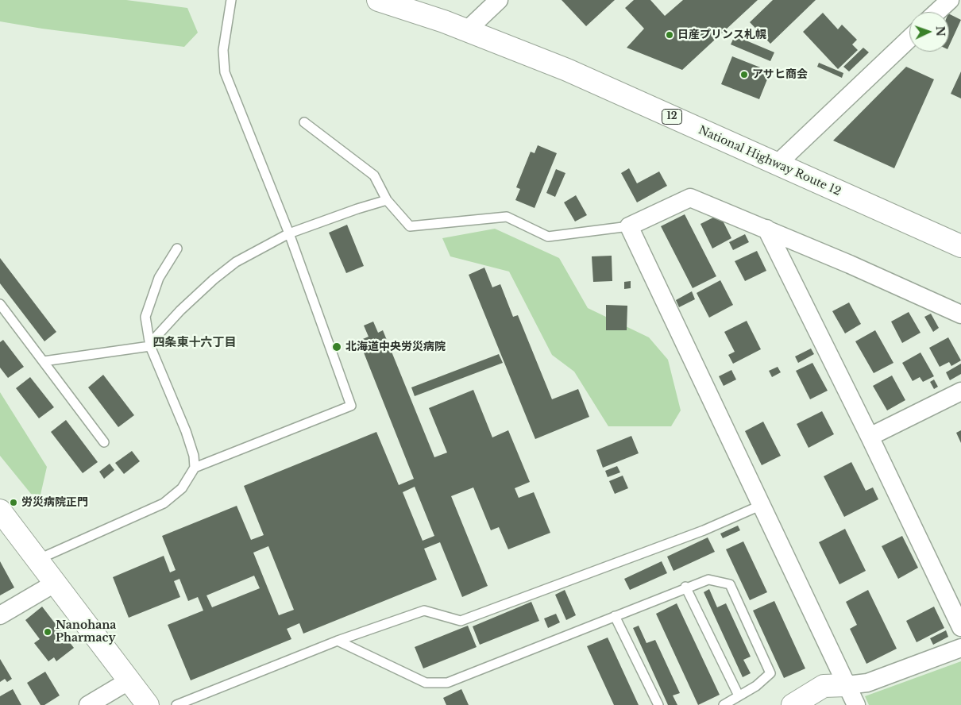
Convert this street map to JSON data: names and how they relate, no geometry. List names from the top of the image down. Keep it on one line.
{"streets":{"main road":["12","National Highway Route 12"]},"districts":["四条東十六丁目"],"places":["日産プリンス札幌","アサヒ商会","北海道中央労災病院","労災病院正門","Nanohana Pharmacy"],"north":"right"}
